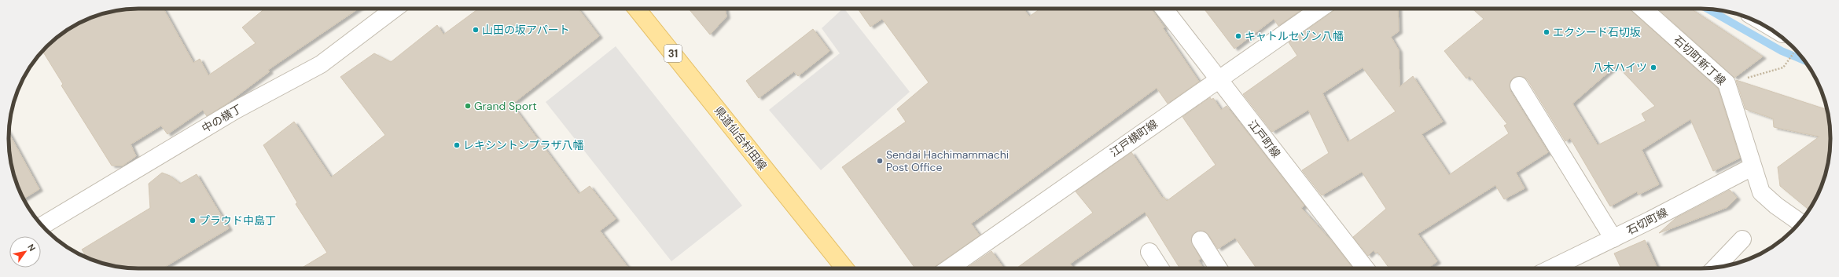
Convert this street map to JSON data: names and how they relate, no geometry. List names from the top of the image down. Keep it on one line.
{"streets":{"main road":["31","県道仙台村田線"],"street":["石切町新丁線","中の横丁","江戸横町線","江戸町線","石切町線"]},"crossings":[["石切町新丁線","石切町線"],["江戸横町線","江戸町線"]],"places":["山田の坂アパート","エクシード石切坂","キャトルセゾン八幡","八木ハイツ","Grand Sport","レキシントンプラザ八幡","Sendai Hachimammachi Post Office","プラウド中島丁"],"north":"top right"}
